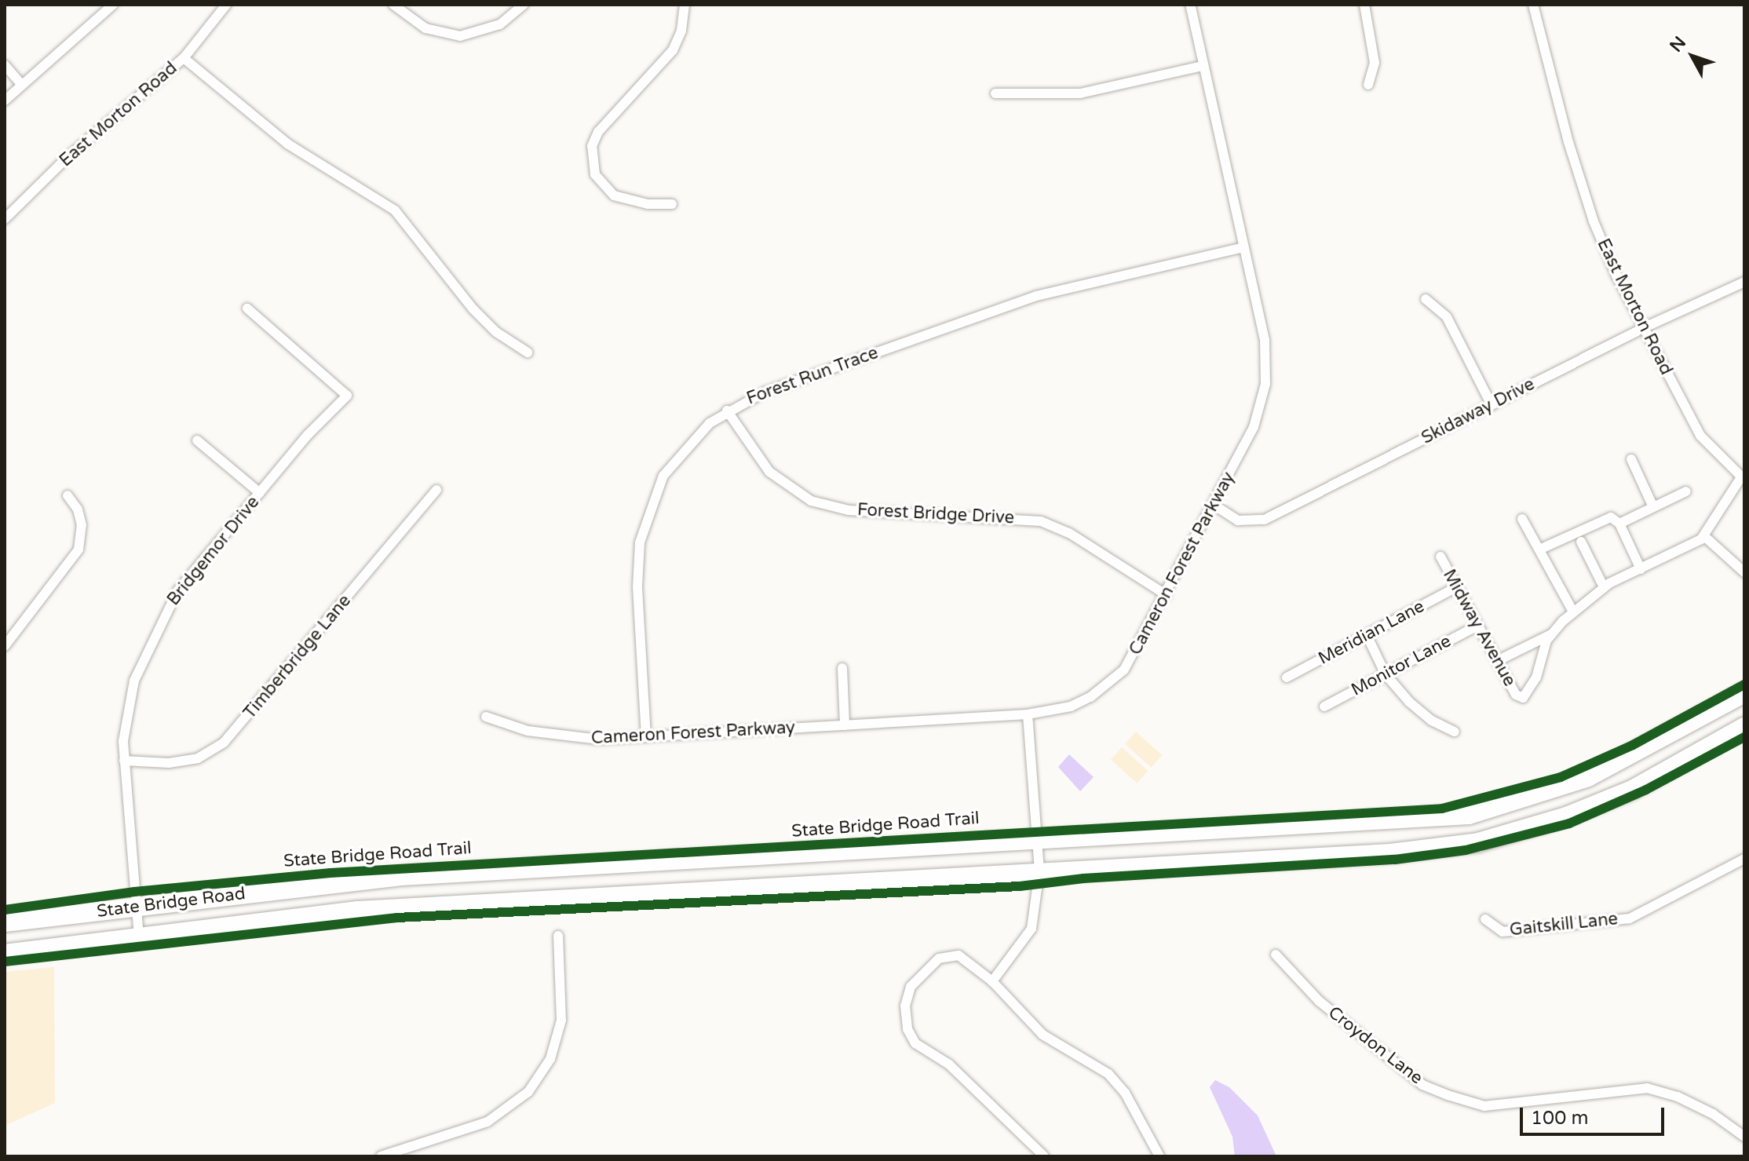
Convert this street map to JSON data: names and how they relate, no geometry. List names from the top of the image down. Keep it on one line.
{"streets":{"highway":["State Bridge Road"],"street":["East Morton Road","Forest Run Trace","Skidaway Drive","Forest Bridge Drive","Bridgemor Drive","Cameron Forest Parkway","Midway Avenue","Meridian Lane","Timberbridge Lane","Monitor Lane","Gaitskill Lane","Croydon Lane"],"cycle path":["State Bridge Road Trail"]},"crossings":[["East Morton Road","Skidaway Drive"],["Forest Run Trace","Forest Bridge Drive"],["Forest Run Trace","Cameron Forest Parkway"],["Skidaway Drive","Cameron Forest Parkway"],["Forest Bridge Drive","Cameron Forest Parkway"],["Bridgemor Drive","Timberbridge Lane"],["Bridgemor Drive","State Bridge Road"],["Midway Avenue","Meridian Lane"],["Midway Avenue","Monitor Lane"]],"scale_bar":"100 m","north":"top left"}
